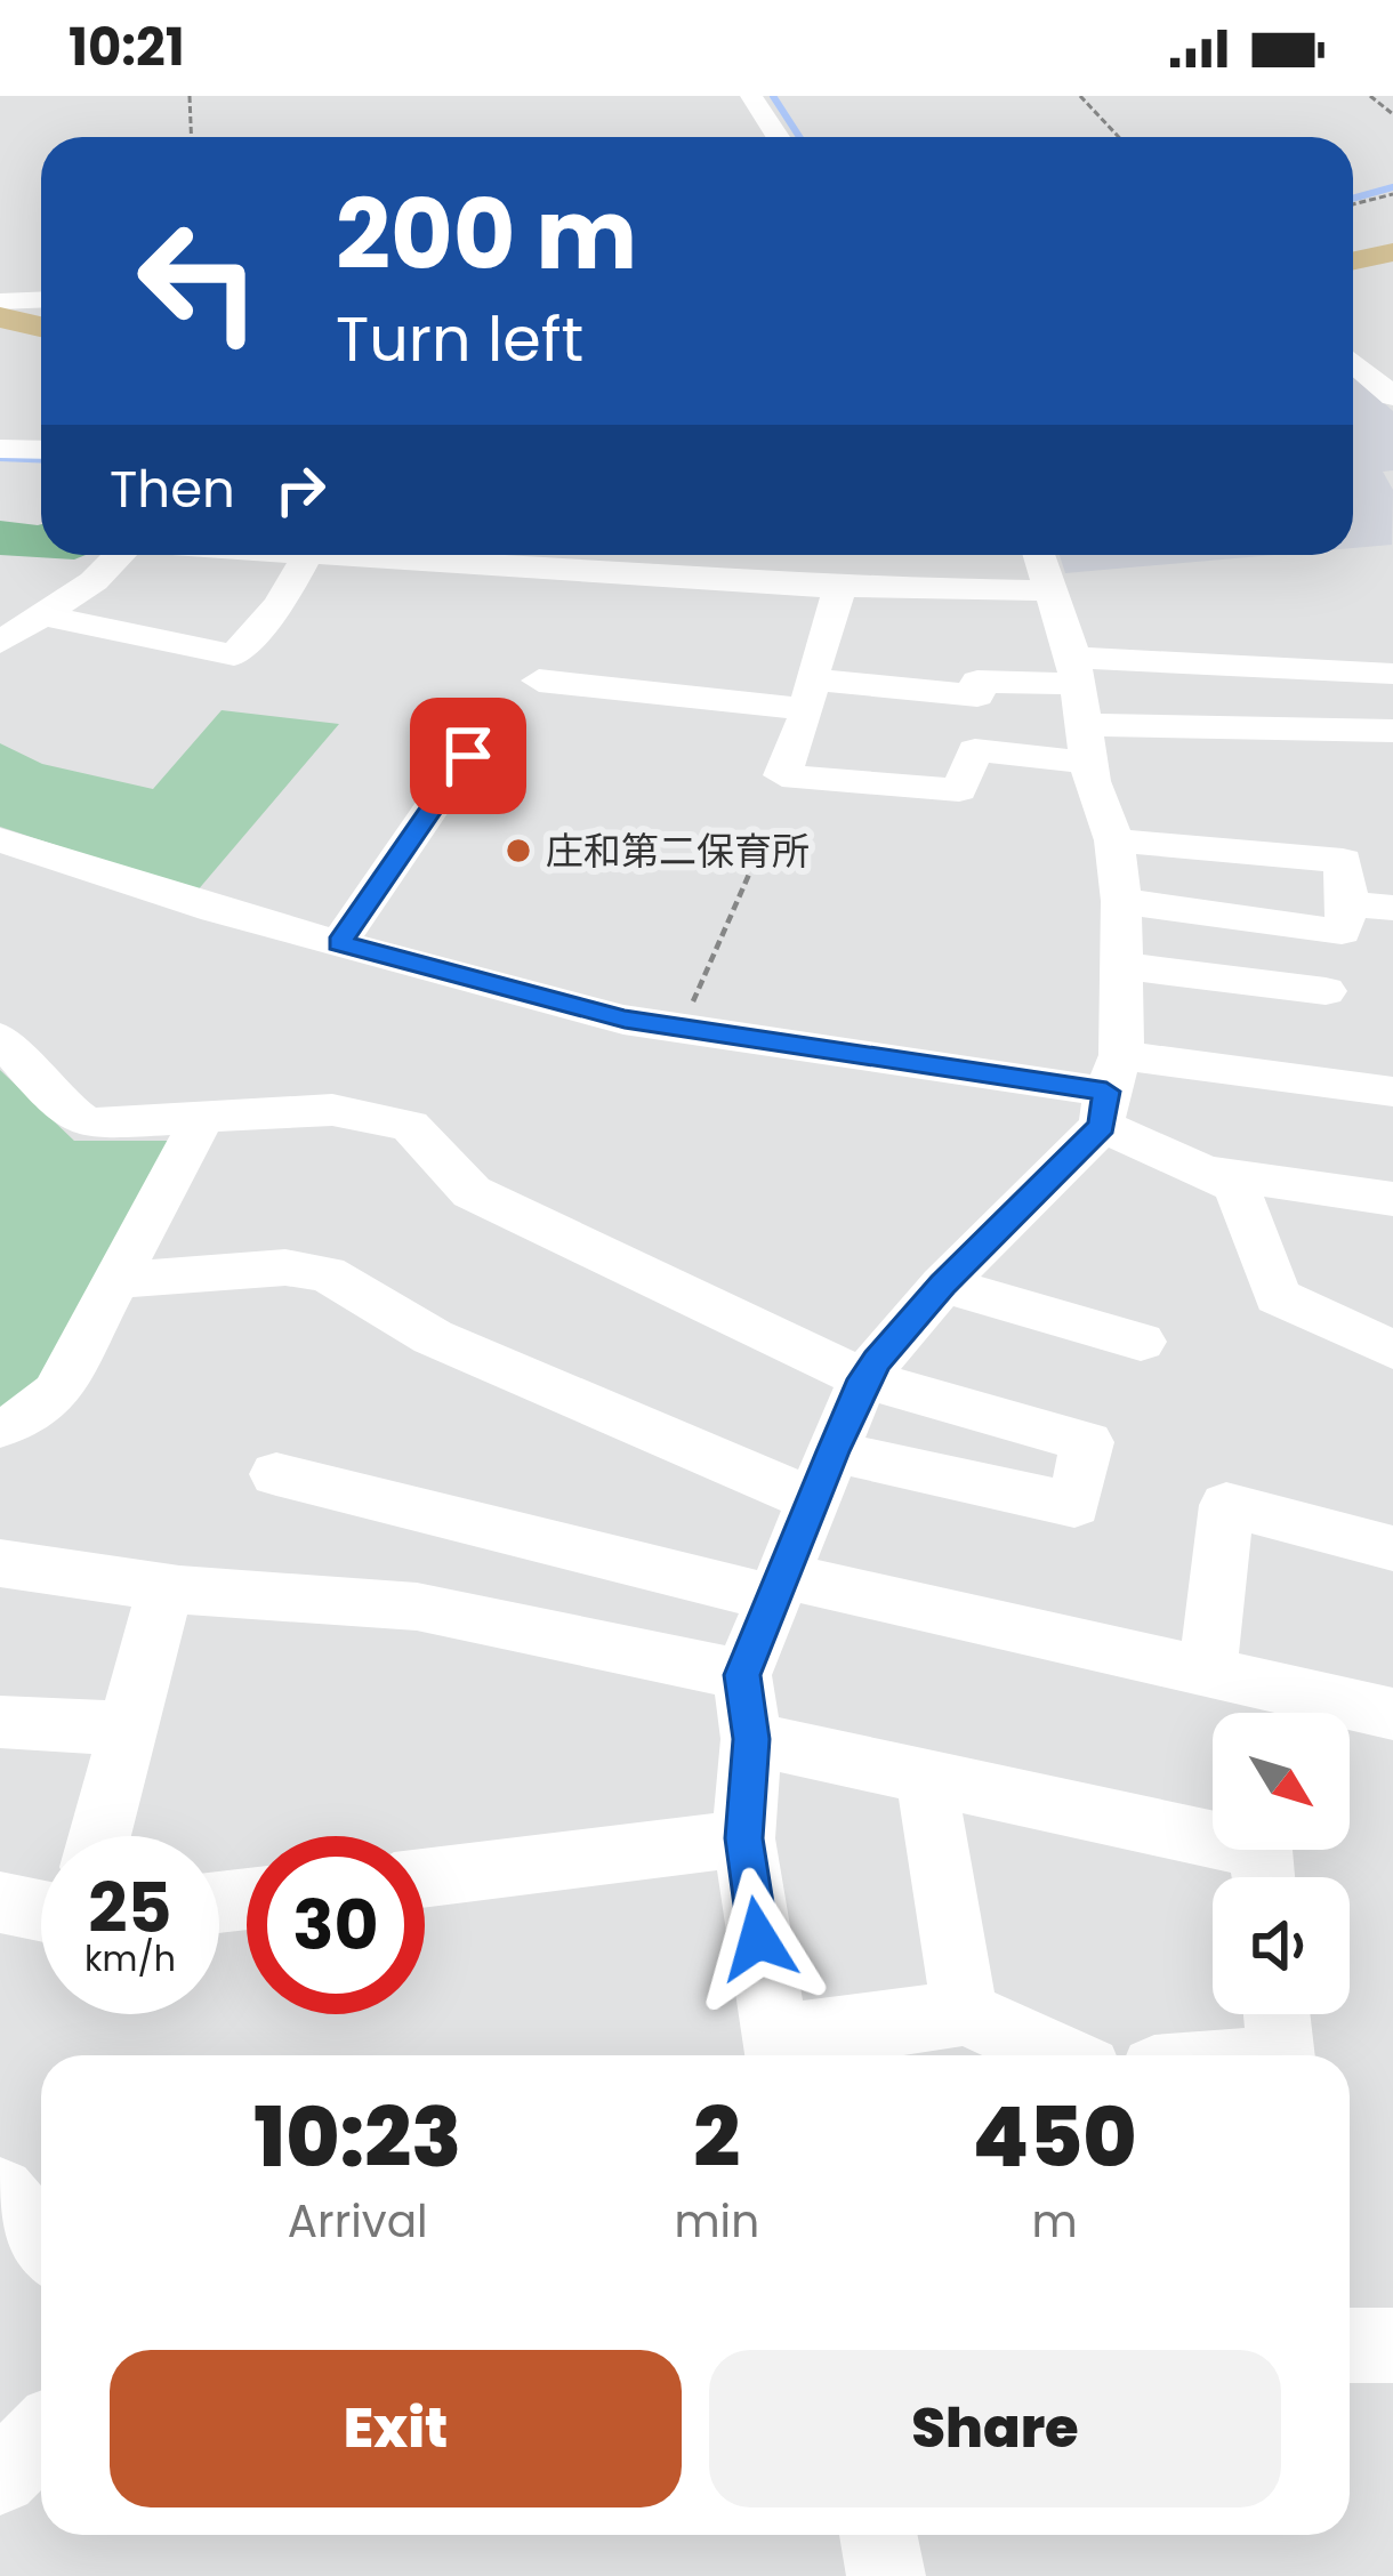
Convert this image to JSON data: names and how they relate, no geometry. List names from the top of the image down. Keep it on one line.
{"places":["庄和第二保育所"],"north":"bottom right","page":{"status":"10:21","turn":["200 m","Turn left"],"then":"Then","speed":"25 km/h","limit":"30","eta":["10:23","Arrival","2","min","450","m"],"buttons":["Exit","Share"]}}
